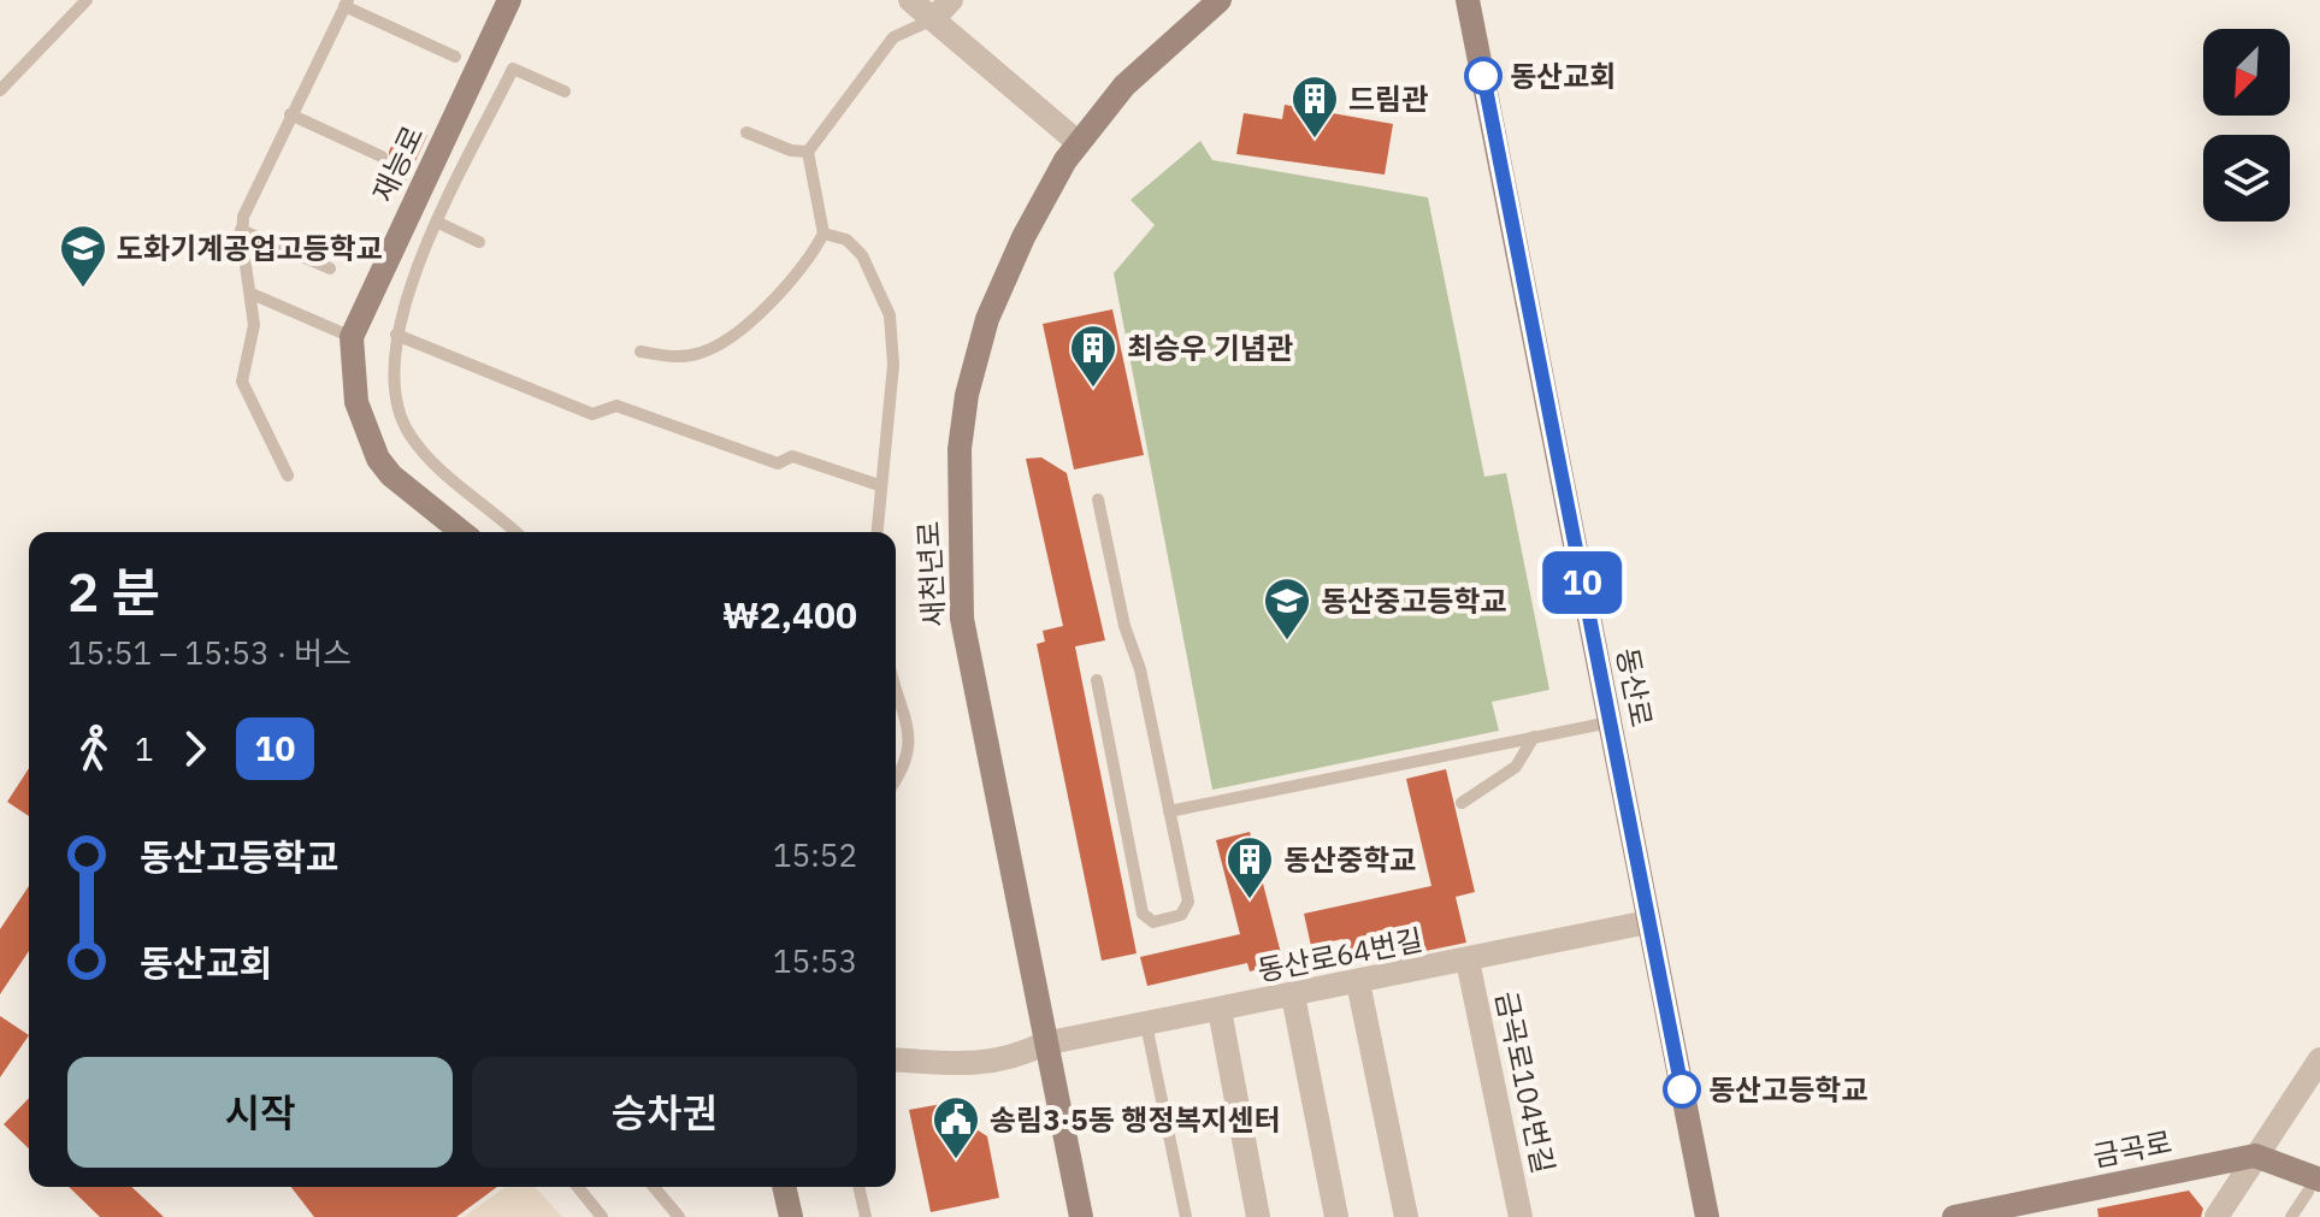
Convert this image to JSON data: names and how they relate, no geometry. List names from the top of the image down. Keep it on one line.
{"streets":{"street":["재능로","새천년로","동산로","동산로64번길","금곡로104번길","금곡로"]},"crossings":[["새천년로","동산로64번길"],["동산로","동산로64번길"],["동산로64번길","금곡로104번길"]],"places":{"other":["동산교회","동산고등학교"],"building":["드림관","최승우 기념관","동산중학교"],"school or university":["도화기계공업고등학교","동산중고등학교"],"public building":["송림3·5동 행정복지센터"]},"lines":["bus line 10"],"north":"bottom left","page":{"on_map":"10","heading":["2 분","15:51 – 15:53 · 버스","₩2,400"],"legs":["1","10"],"list":[{"name":"동산고등학교","value":"15:52"},{"name":"동산교회","value":"15:53"}],"buttons":["시작","승차권"]}}
